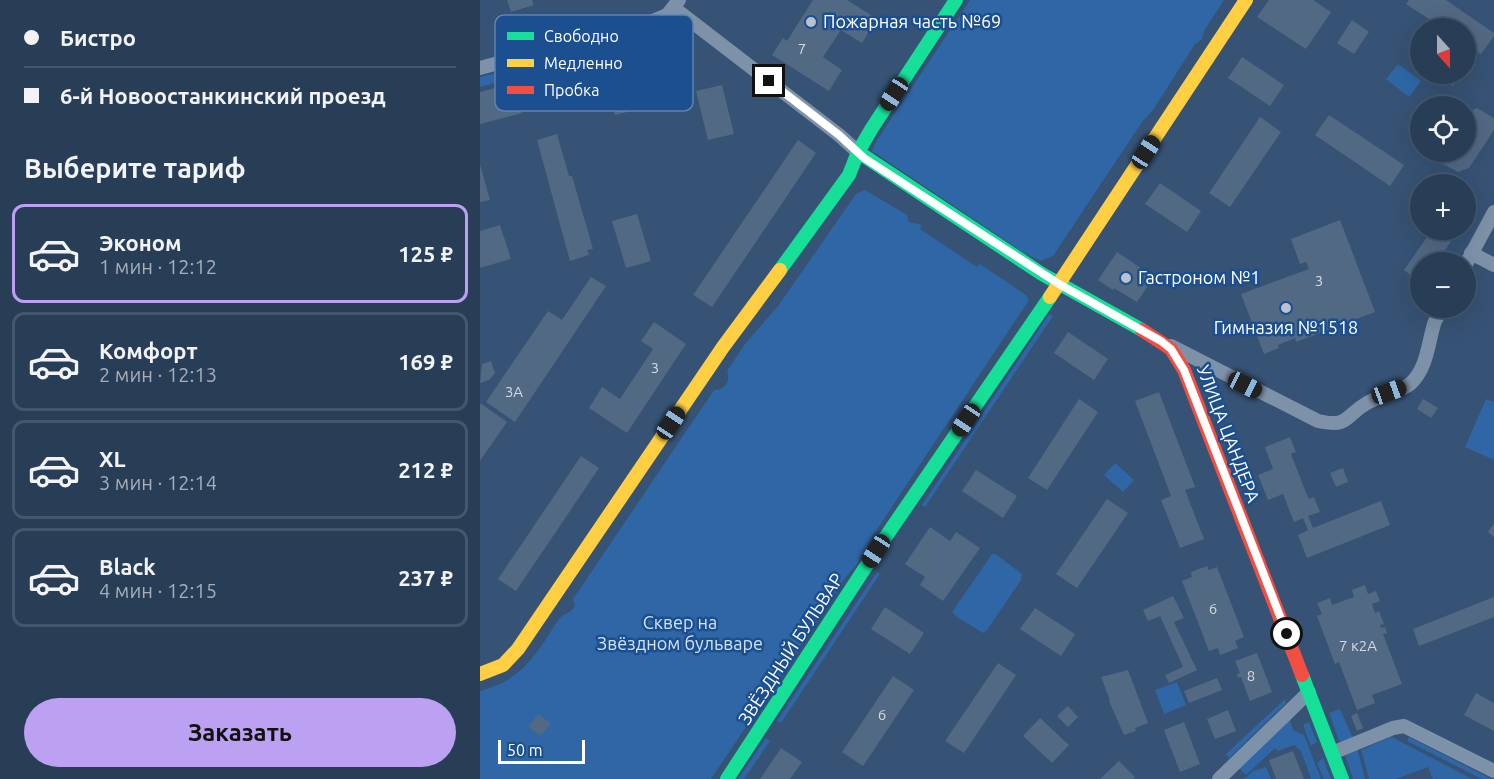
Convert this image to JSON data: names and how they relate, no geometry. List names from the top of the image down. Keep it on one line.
{"streets":{"street":["УЛИЦА ЦАНДЕРА","ЗВЁЗДНЫЙ БУЛЬВАР"]},"crossings":[["УЛИЦА ЦАНДЕРА","ЗВЁЗДНЫЙ БУЛЬВАР"]],"parks":["Сквер на Звёздном бульваре"],"places":["Пожарная часть №69","Гастроном №1","Гимназия №1518"],"house_numbers":["7","3","3","3А","6","7 к2А","8","6"],"legend":["Свободно","Медленно","Пробка"],"scale_bar":"50 m","north":"bottom","page":{"banner":["Бистро","6-й Новоостанкинский проезд"],"map_buttons":["+","−"],"heading":"Выберите тариф","list":[{"name":"Эконом","note":"1 мин · 12:12","value":"125 ₽"},{"name":"Комфорт","note":"2 мин · 12:13","value":"169 ₽"},{"name":"XL","note":"3 мин · 12:14","value":"212 ₽"},{"name":"Black","note":"4 мин · 12:15","value":"237 ₽"}],"buttons":"Заказать","scale":"50 m"}}
